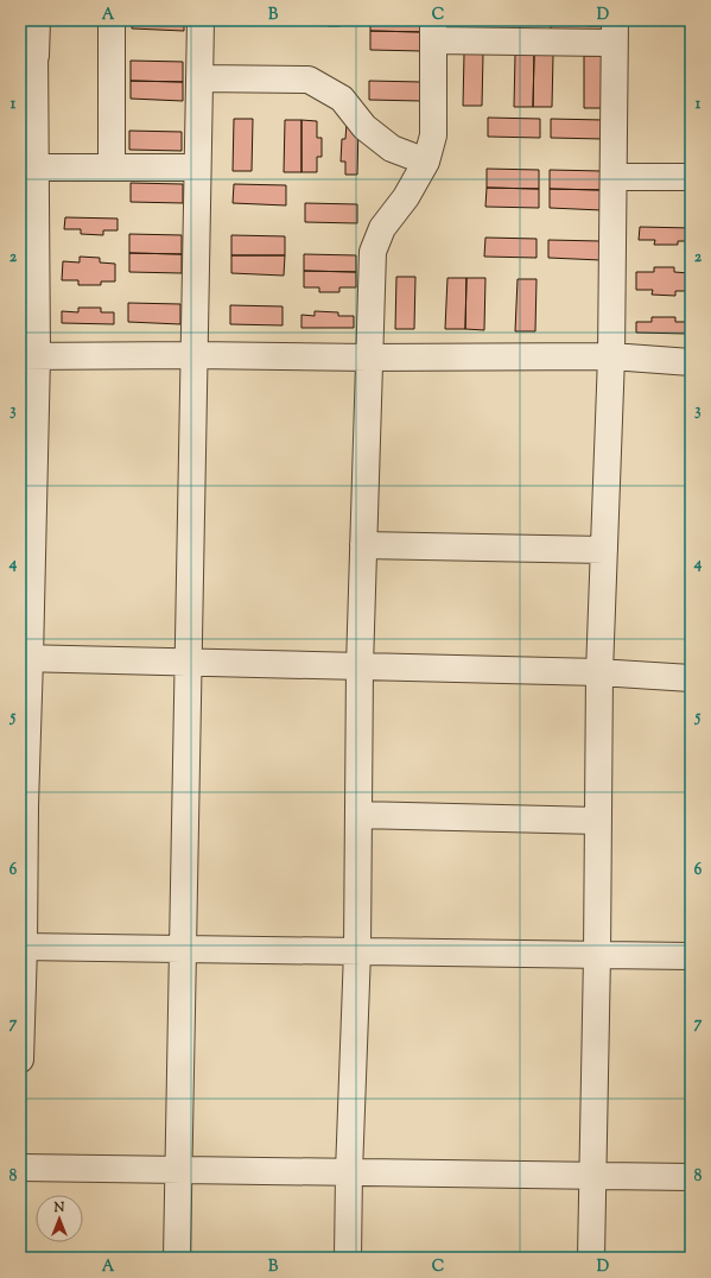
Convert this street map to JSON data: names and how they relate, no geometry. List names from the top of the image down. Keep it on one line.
{"north":"top","grid":{"columns":["A","B","C","D"],"rows":["1","2","3","4","5","6","7","8"]}}
